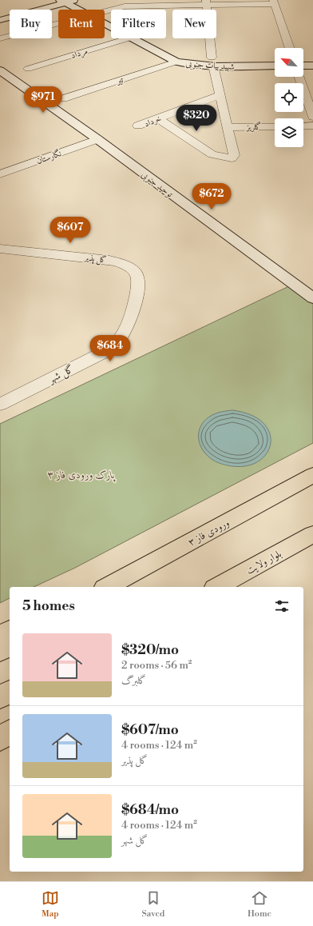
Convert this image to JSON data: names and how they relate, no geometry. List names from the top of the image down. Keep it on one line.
{"streets":{"main road":["ورودی فاز ۳","بلوار ولایت"],"street":["مرداد","شهید بیات جنوبی","تیر","خرداد","گلریز","نگارستان","توحید جنوبی","گل پذیر","گل شهر"]},"crossings":[["شهید بیات جنوبی","تیر"],["نگارستان","توحید جنوبی"],["گل پذیر","گل شهر"]],"parks":["پارک ورودی فاز ۳"],"north":"top left","page":{"chip":["Buy","Rent","Filters","New"],"price":["$971","$320","$672","$607","$684"],"heading":"5 homes","list":[{"name":"$320/mo","note":"2 rooms · 56 m² · گلبرگ"},{"name":"$607/mo","note":"4 rooms · 124 m² · گل پذیر"},{"name":"$684/mo","note":"4 rooms · 124 m² · گل شهر"}],"tabs":["Map","Saved","Home"]}}
